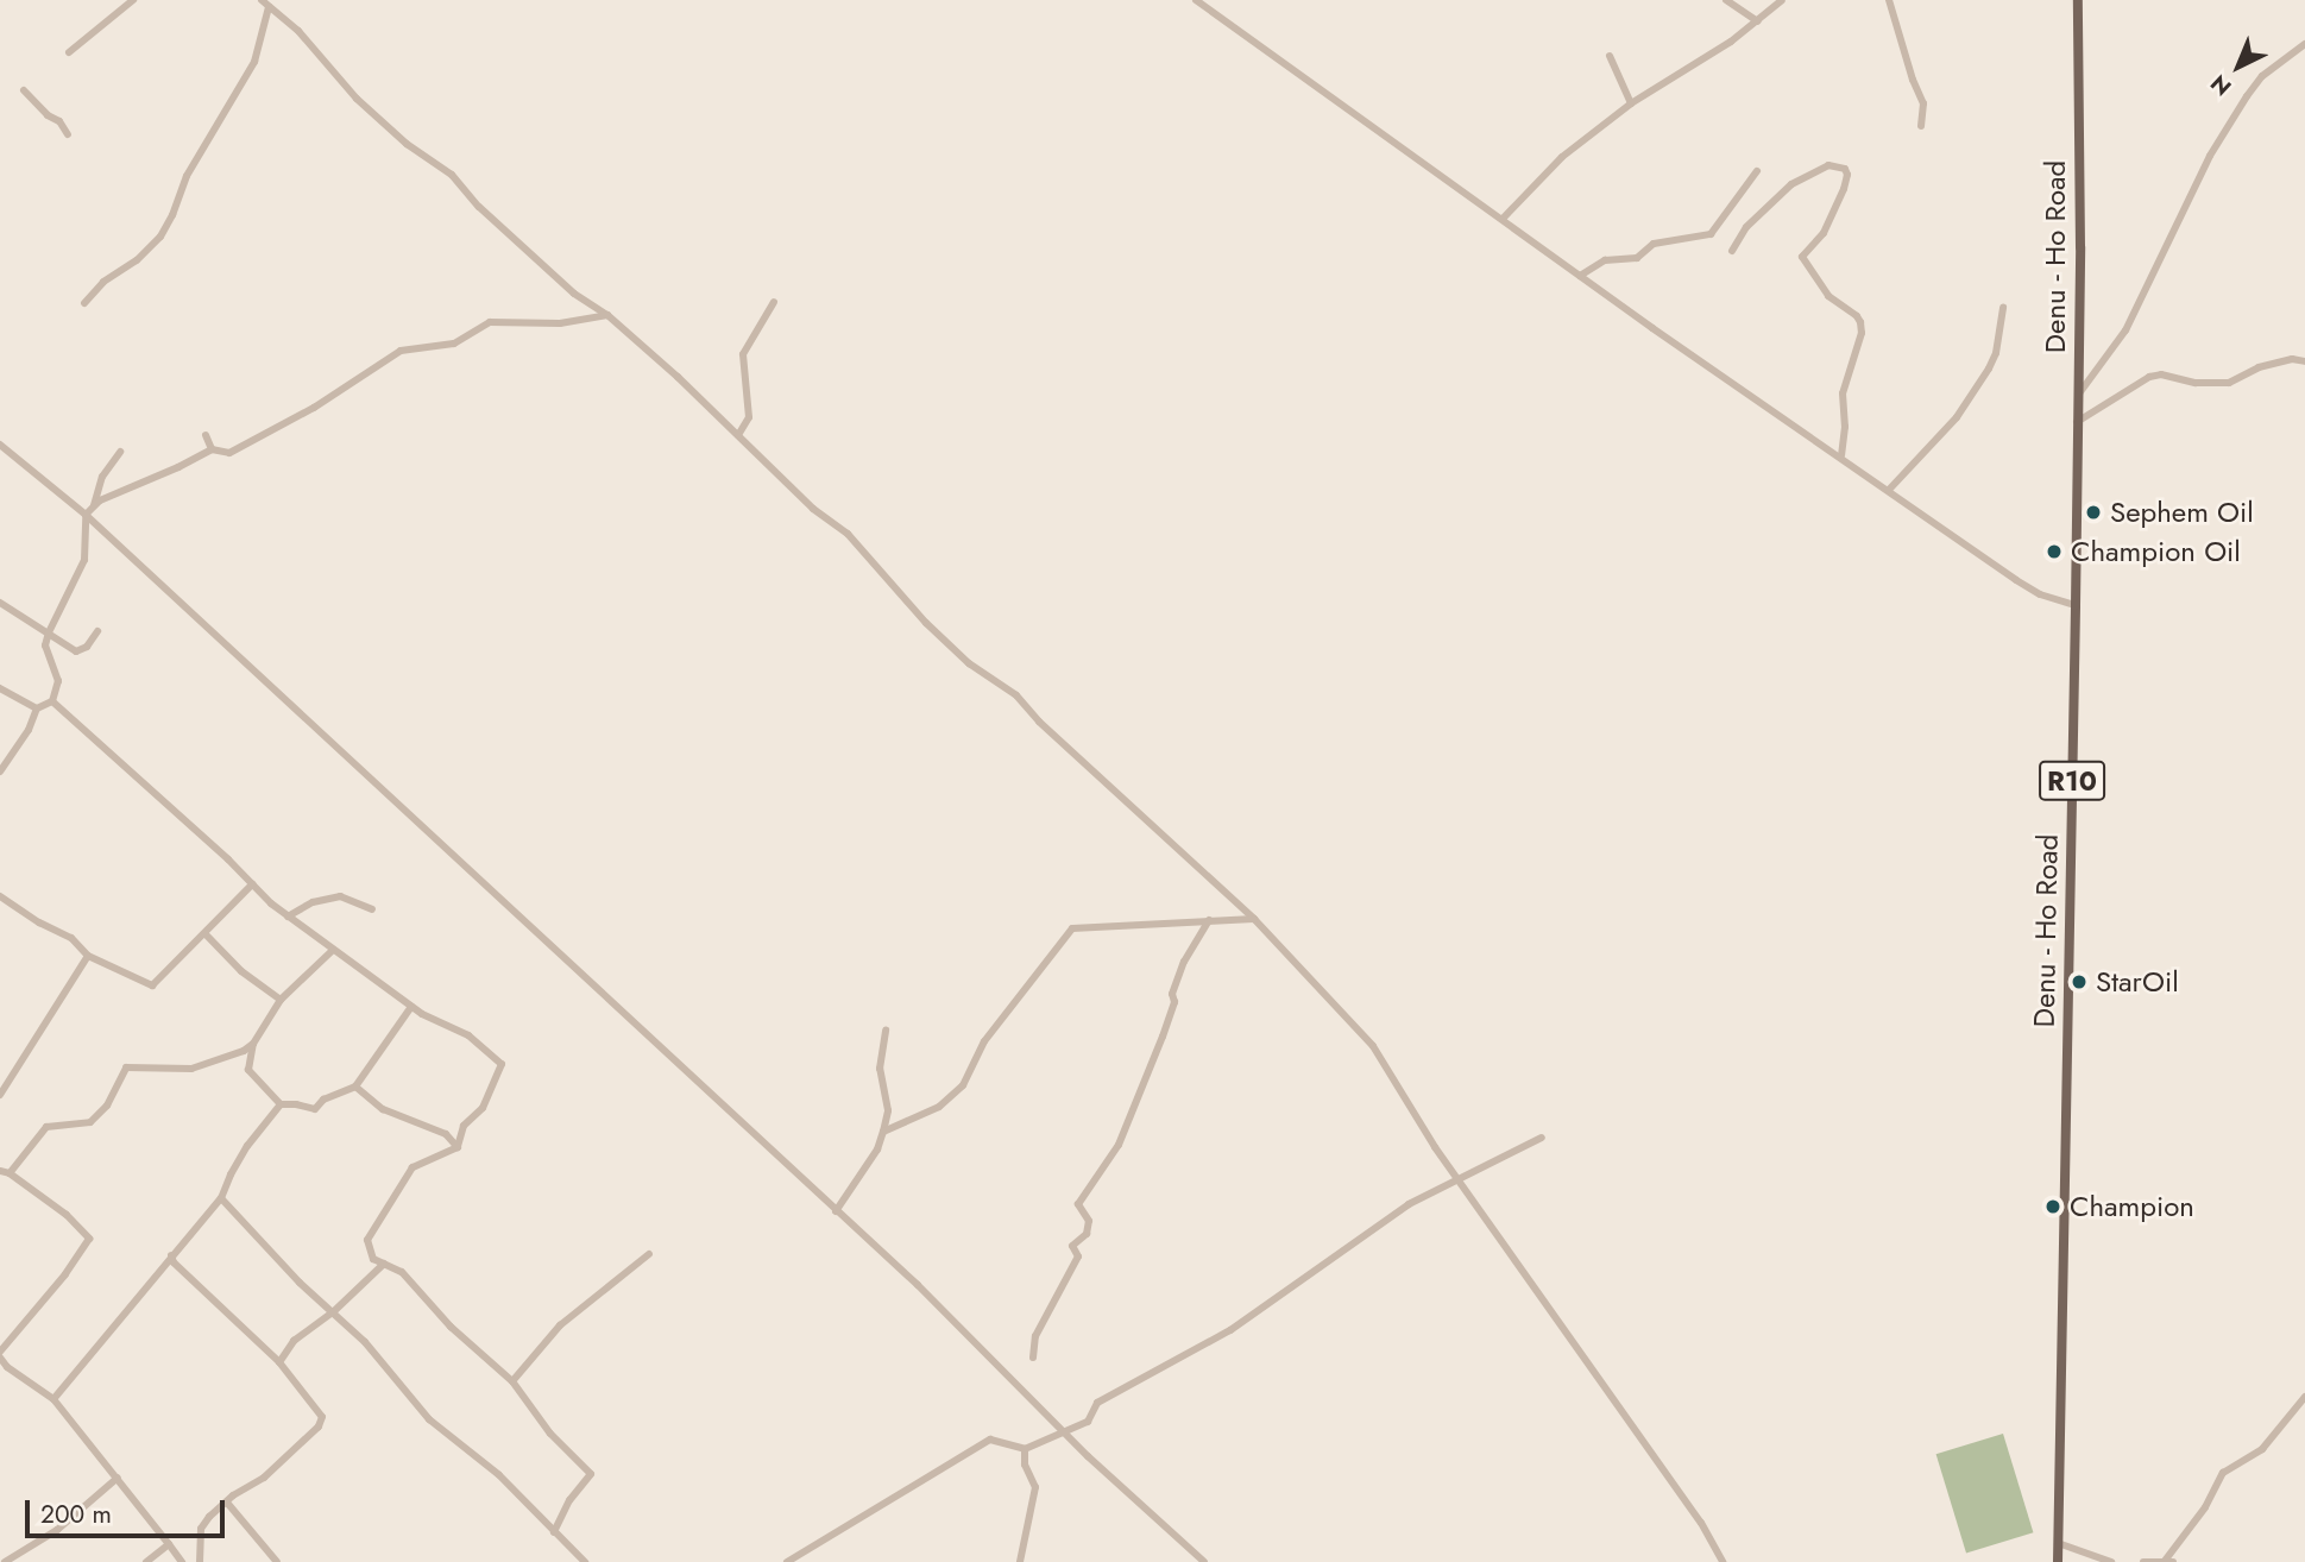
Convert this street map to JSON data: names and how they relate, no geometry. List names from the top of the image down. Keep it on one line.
{"streets":{"main road":["Denu - Ho Road","R10"]},"places":["Sephem Oil","Champion Oil","StarOil","Champion"],"scale_bar":"200 m","north":"bottom left"}
